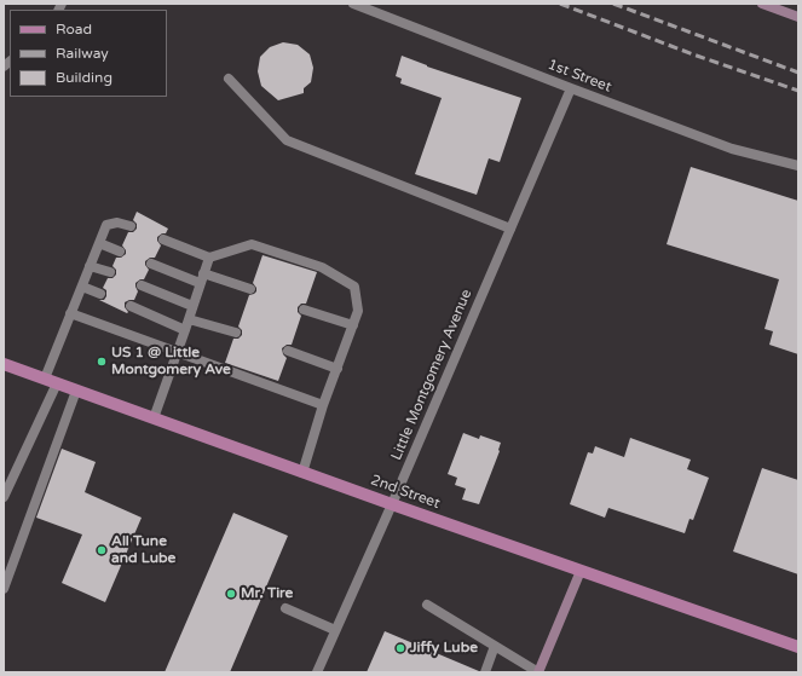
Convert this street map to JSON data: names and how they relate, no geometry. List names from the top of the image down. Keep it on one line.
{"streets":{"main road":["2nd Street"],"street":["1st Street","Little Montgomery Avenue"]},"crossings":[["1st Street","Little Montgomery Avenue"],["Little Montgomery Avenue","2nd Street"]],"places":["US 1 @ Little Montgomery Ave","All Tune and Lube","Mr. Tire","Jiffy Lube"],"legend":["Road","Railway","Building"]}
